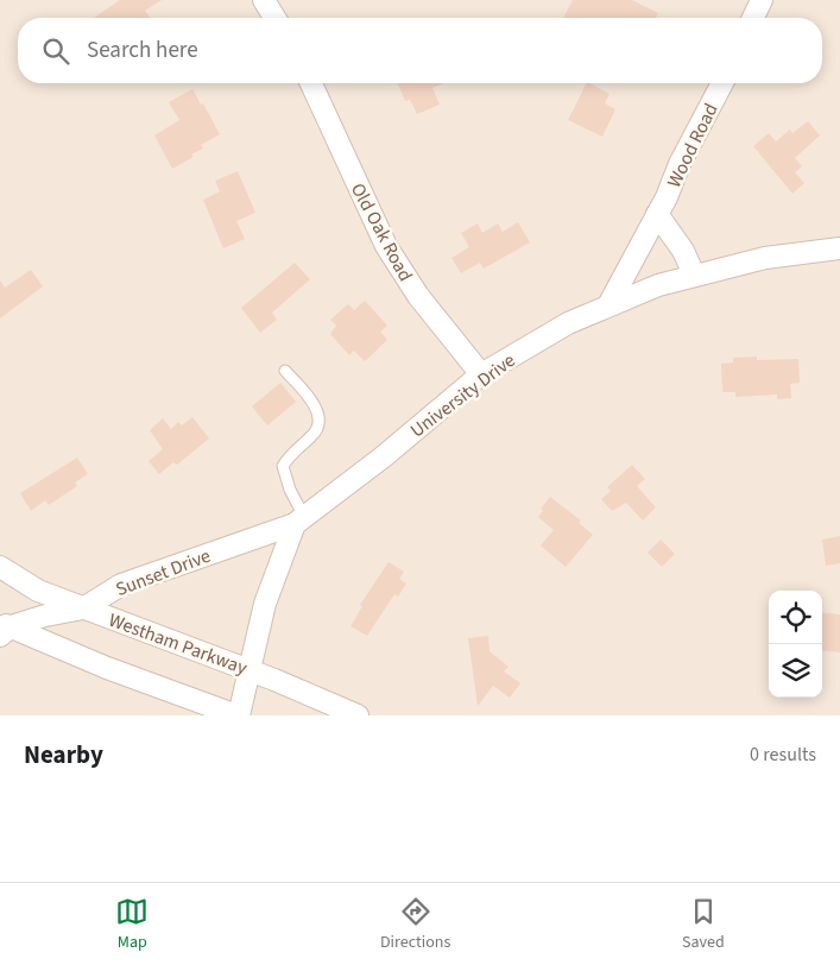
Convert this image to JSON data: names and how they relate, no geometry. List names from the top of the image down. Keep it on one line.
{"streets":{"street":["Wood Road","Old Oak Road","University Drive","Sunset Drive","Westham Parkway"]},"crossings":[["Wood Road","University Drive"],["Old Oak Road","University Drive"],["University Drive","Sunset Drive"],["Sunset Drive","Westham Parkway"]],"page":{"search":"Search here","heading":["Nearby","0 results"],"nav":["Map","Directions","Saved"]}}
